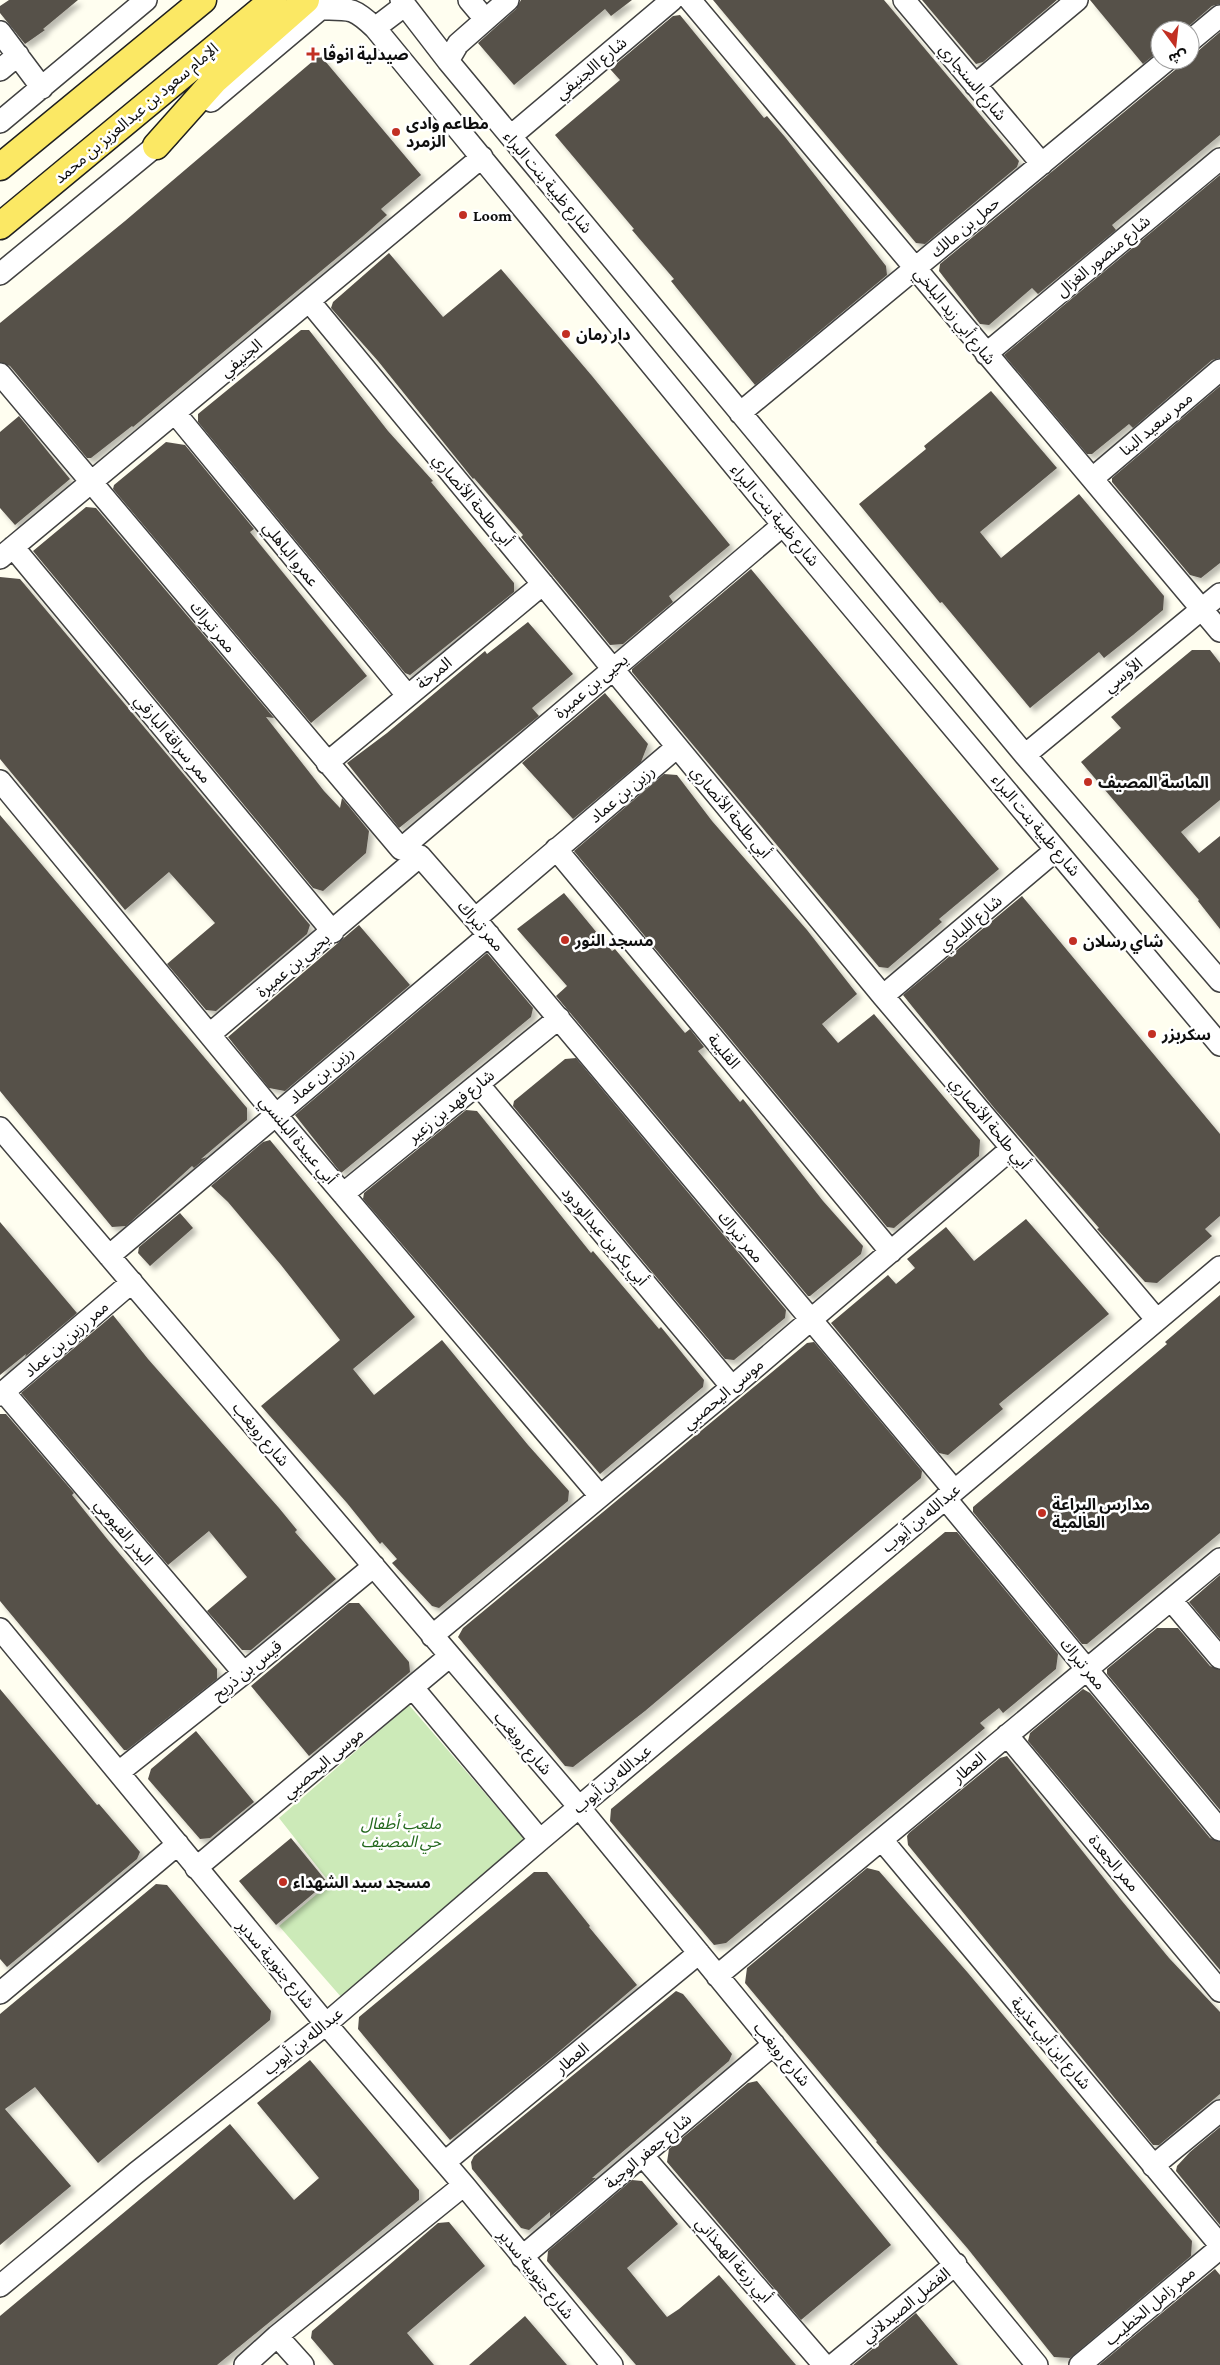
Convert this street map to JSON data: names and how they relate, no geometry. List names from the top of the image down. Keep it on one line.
{"streets":{"main road":["الإمام سعود بن عبدالعزيز بن محمد"],"street":["شارع االجنيفي","شارع السنجاري","شارع ظبية بنت البراء","حمل بن مالك","شارع منصور الغزال","شارع أبي زيد البلخي","الجنيفي","ممر سعيد البنا","أبي طلحة الأنصاري","عمرو الباهلي","ممر تبراك","المرخة","الأوسي","يحيى بن عميرة","ممر سراقة البارقي","رزين بن عماد","شارع اللبادي","القليبة","شارع فهد بن زعير","أبي عبيدة البلنسي","أبي بكر بن عبدالودود","ممر رزين بن عماد","موسى اليحصبي","شارع رويغب","عبدالله بن أيوب","البدر الفيومي","قيس بن ذريح","العطار","ممر الجعدة","شارع جنوبية سدير","شارع ابن أبي عذيبة","شارع جعفر الوجبة","أبي زرعة الهمذاني","الفضل الصيدلاني","ممر زامل الخطيب"]},"crossings":[["شارع االجنيفي","شارع ظبية بنت البراء"],["شارع السنجاري","حمل بن مالك"],["شارع ظبية بنت البراء","حمل بن مالك"],["شارع ظبية بنت البراء","الجنيفي"],["شارع ظبية بنت البراء","الأوسي"],["شارع ظبية بنت البراء","يحيى بن عميرة"],["شارع ظبية بنت البراء","شارع اللبادي"],["حمل بن مالك","شارع أبي زيد البلخي"],["شارع منصور الغزال","شارع أبي زيد البلخي"],["شارع أبي زيد البلخي","ممر سعيد البنا"],["شارع أبي زيد البلخي","الأوسي"],["الجنيفي","أبي طلحة الأنصاري"],["الجنيفي","عمرو الباهلي"],["الجنيفي","ممر تبراك"],["الجنيفي","ممر سراقة البارقي"],["أبي طلحة الأنصاري","المرخة"],["أبي طلحة الأنصاري","يحيى بن عميرة"],["أبي طلحة الأنصاري","رزين بن عماد"],["أبي طلحة الأنصاري","شارع اللبادي"],["أبي طلحة الأنصاري","موسى اليحصبي"],["أبي طلحة الأنصاري","عبدالله بن أيوب"],["عمرو الباهلي","المرخة"],["ممر تبراك","المرخة"],["ممر تبراك","يحيى بن عميرة"],["ممر تبراك","رزين بن عماد"],["ممر تبراك","شارع فهد بن زعير"],["ممر تبراك","موسى اليحصبي"],["ممر تبراك","عبدالله بن أيوب"],["ممر تبراك","العطار"],["يحيى بن عميرة","ممر سراقة البارقي"],["يحيى بن عميرة","أبي عبيدة البلنسي"],["رزين بن عماد","القليبة"],["رزين بن عماد","أبي عبيدة البلنسي"],["رزين بن عماد","شارع رويغب"],["القليبة","موسى اليحصبي"],["شارع فهد بن زعير","أبي عبيدة البلنسي"],["شارع فهد بن زعير","أبي بكر بن عبدالودود"],["أبي عبيدة البلنسي","موسى اليحصبي"],["أبي بكر بن عبدالودود","موسى اليحصبي"],["ممر رزين بن عماد","شارع رويغب"],["ممر رزين بن عماد","البدر الفيومي"],["موسى اليحصبي","شارع رويغب"],["موسى اليحصبي","شارع جنوبية سدير"],["شارع رويغب","عبدالله بن أيوب"],["شارع رويغب","قيس بن ذريح"],["شارع رويغب","العطار"],["شارع رويغب","شارع جعفر الوجبة"],["شارع رويغب","الفضل الصيدلاني"],["عبدالله بن أيوب","شارع جنوبية سدير"],["البدر الفيومي","قيس بن ذريح"],["قيس بن ذريح","شارع جنوبية سدير"],["العطار","ممر الجعدة"],["العطار","شارع جنوبية سدير"],["العطار","شارع ابن أبي عذيبة"],["شارع جنوبية سدير","شارع جعفر الوجبة"],["شارع ابن أبي عذيبة","ممر زامل الخطيب"],["شارع جعفر الوجبة","أبي زرعة الهمذاني"]],"parks":["ملعب أطفال حي المصيف"],"places":{"health":["صيدلية انوڤا"],"other":["مطاعم وادى الزمرد","Loom","دار رمان","الماسة المصيف","مسجد النور","شاي رسلان","سكربزر","مدارس البراعة العالمية","مسجد سيد الشهداء"]},"north":"bottom"}
